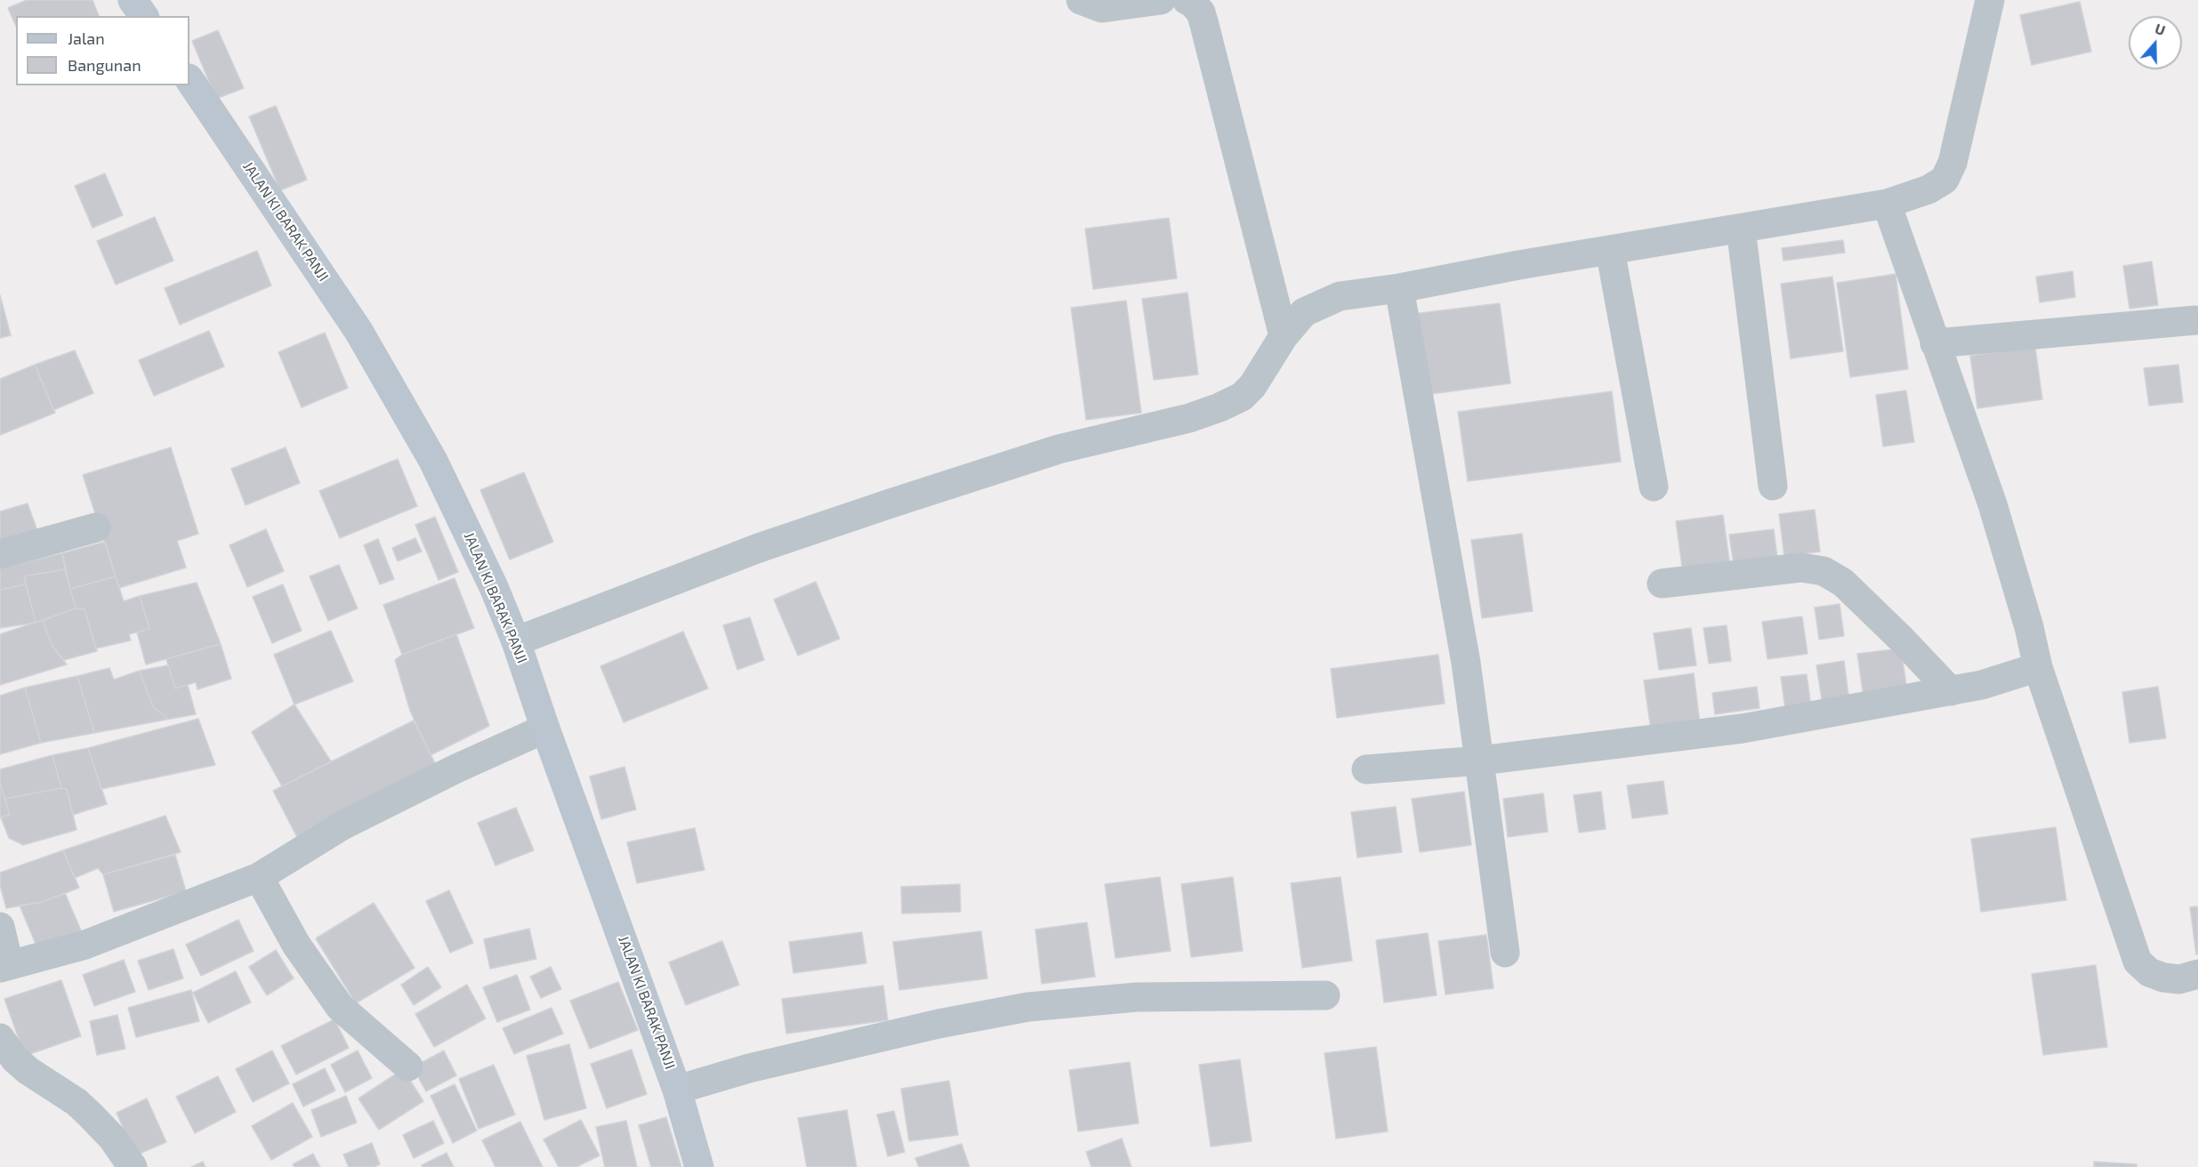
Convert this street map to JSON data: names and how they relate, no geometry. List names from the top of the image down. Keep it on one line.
{"streets":{"street":["JALAN KI BARAK PANJI"]},"legend":["Jalan","Bangunan"],"north":"top"}
